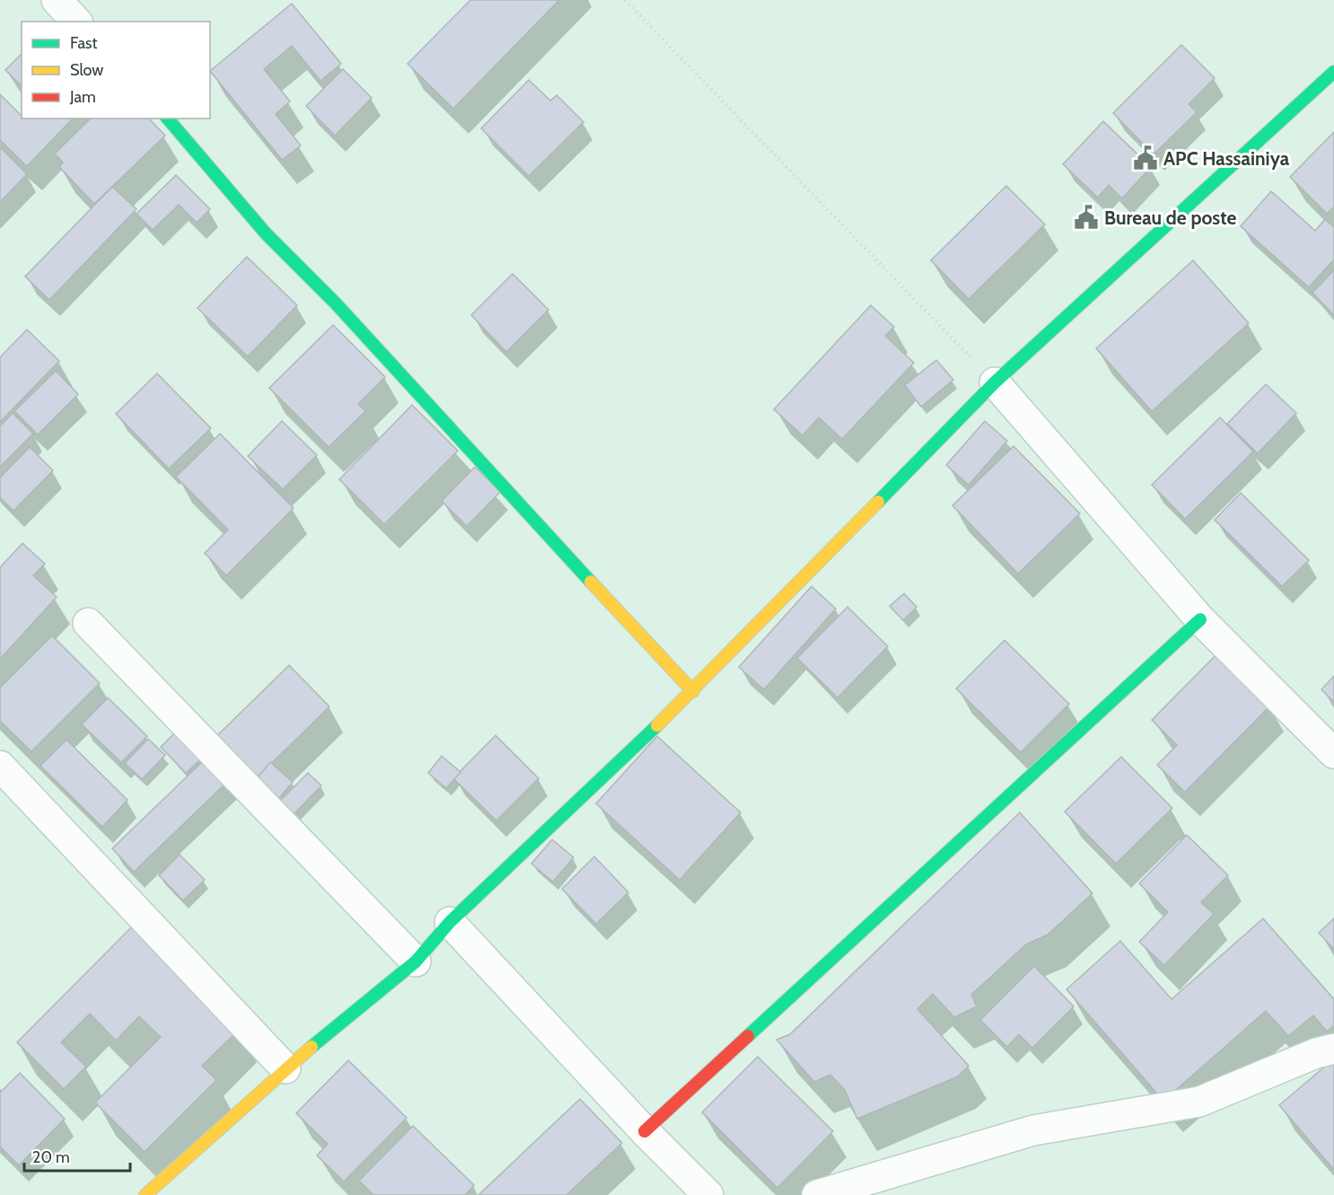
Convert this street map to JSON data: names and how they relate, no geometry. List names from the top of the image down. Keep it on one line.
{"places":{"public building":["APC Hassainiya","Bureau de poste"]},"legend":["Fast","Slow","Jam"],"scale_bar":"20 m"}
